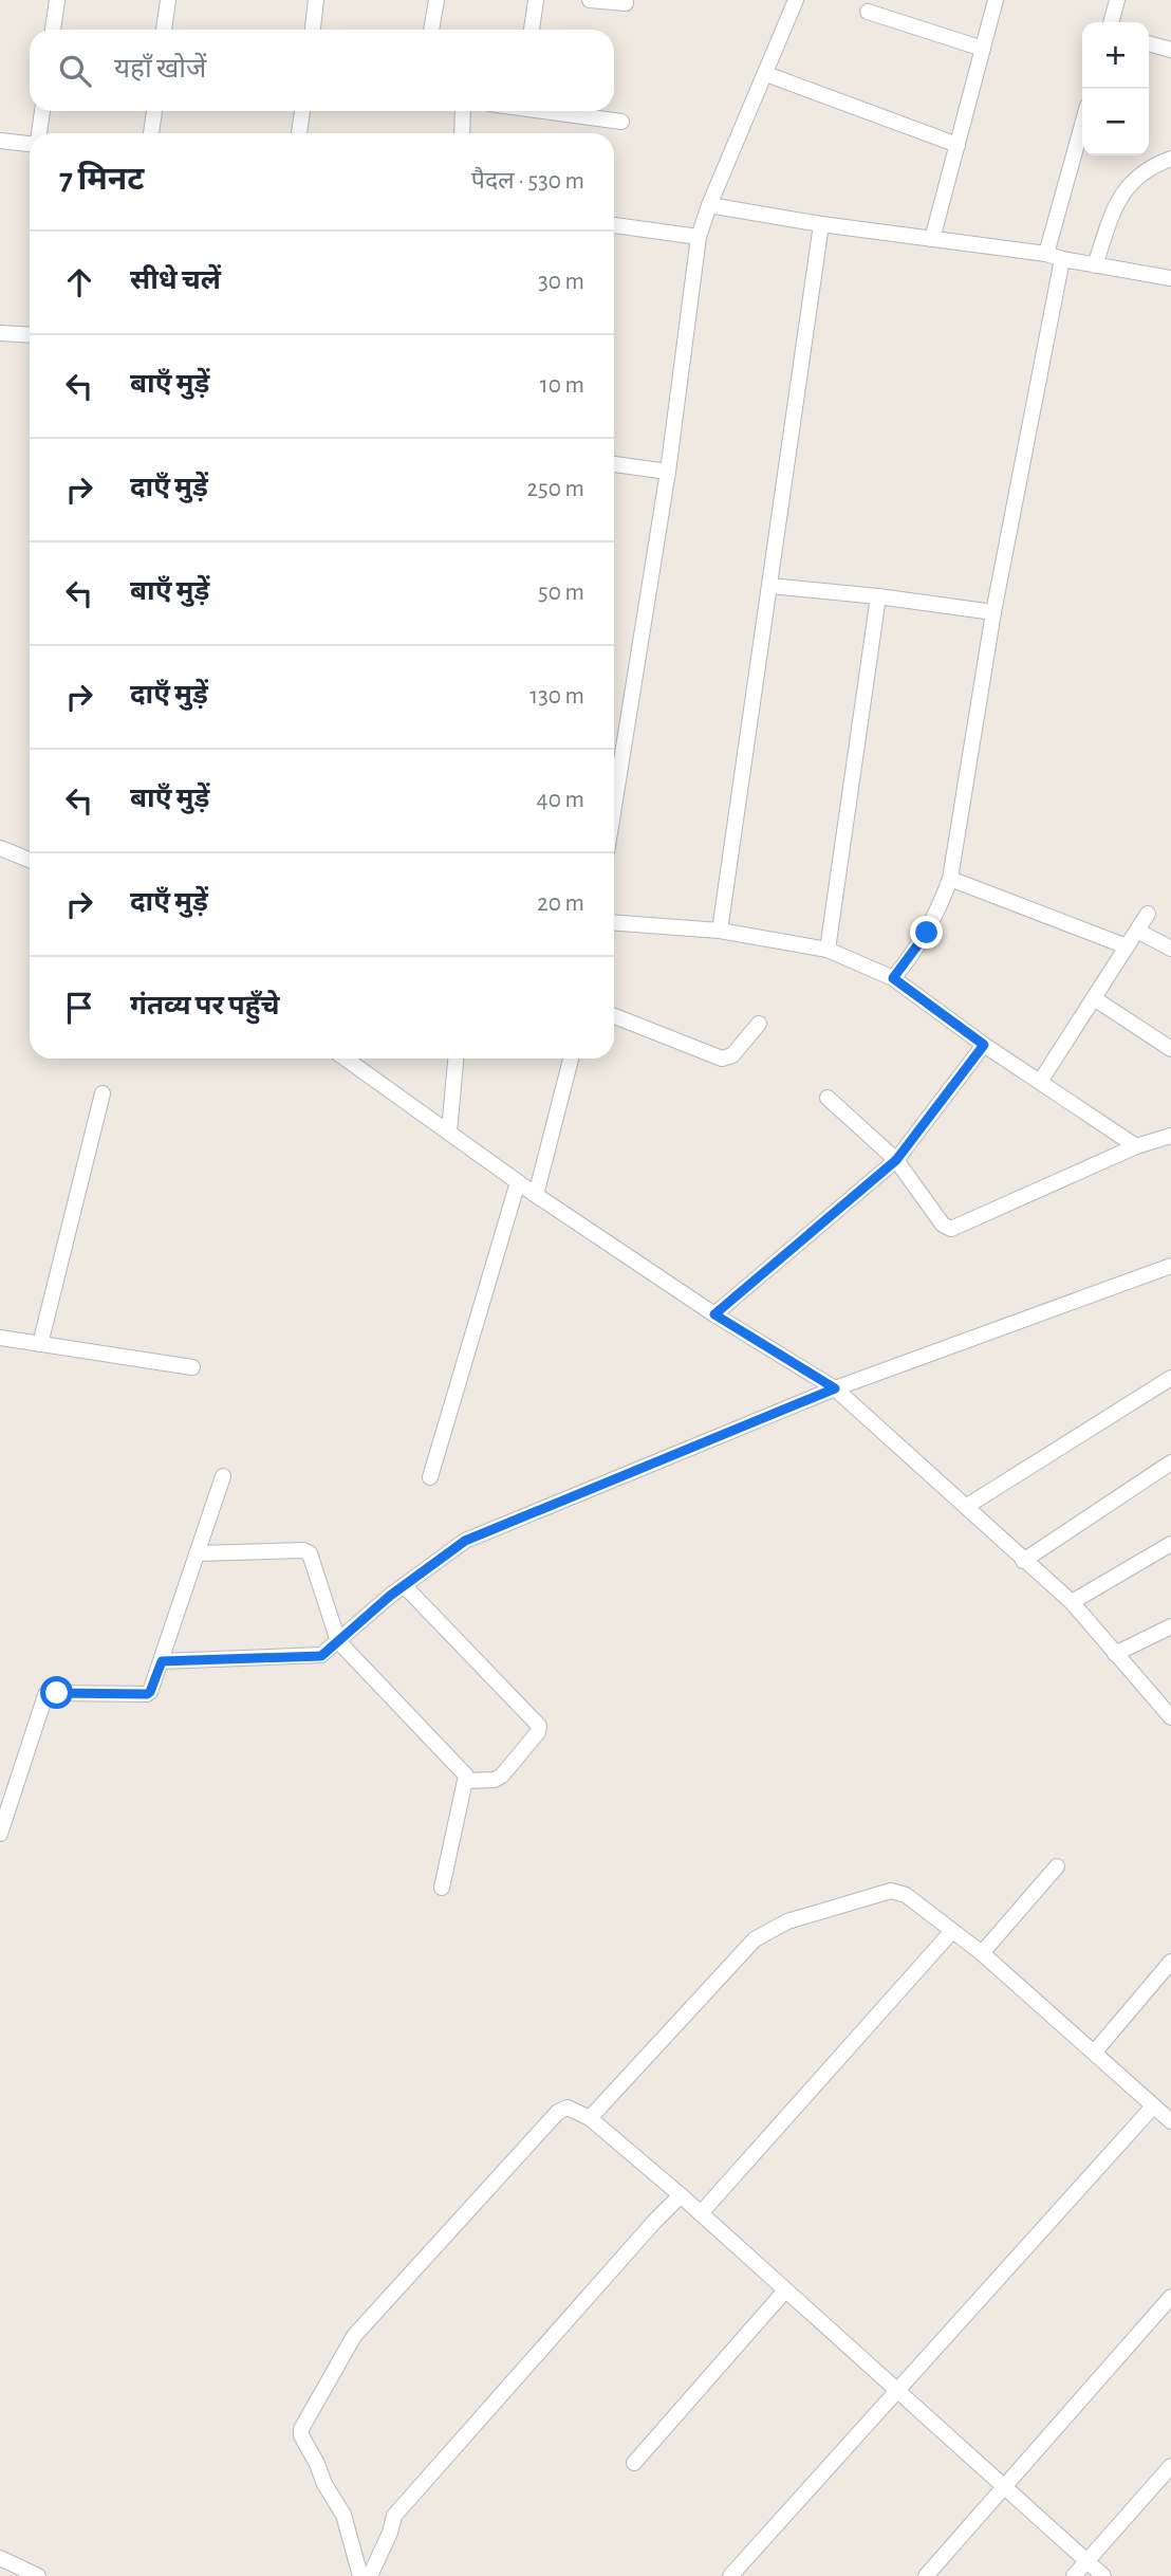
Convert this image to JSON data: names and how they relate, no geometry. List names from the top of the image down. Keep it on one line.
{"page":{"map_buttons":["+","−"],"search":"यहाँ खोजें","heading":["7 मिनट","पैदल · 530 m"],"list":[["सीधे चलें","30 m"],["बाएँ मुड़ें","10 m"],["दाएँ मुड़ें","250 m"],["बाएँ मुड़ें","50 m"],["दाएँ मुड़ें","130 m"],["बाएँ मुड़ें","40 m"],["दाएँ मुड़ें","20 m"],"गंतव्य पर पहुँचे"]}}
